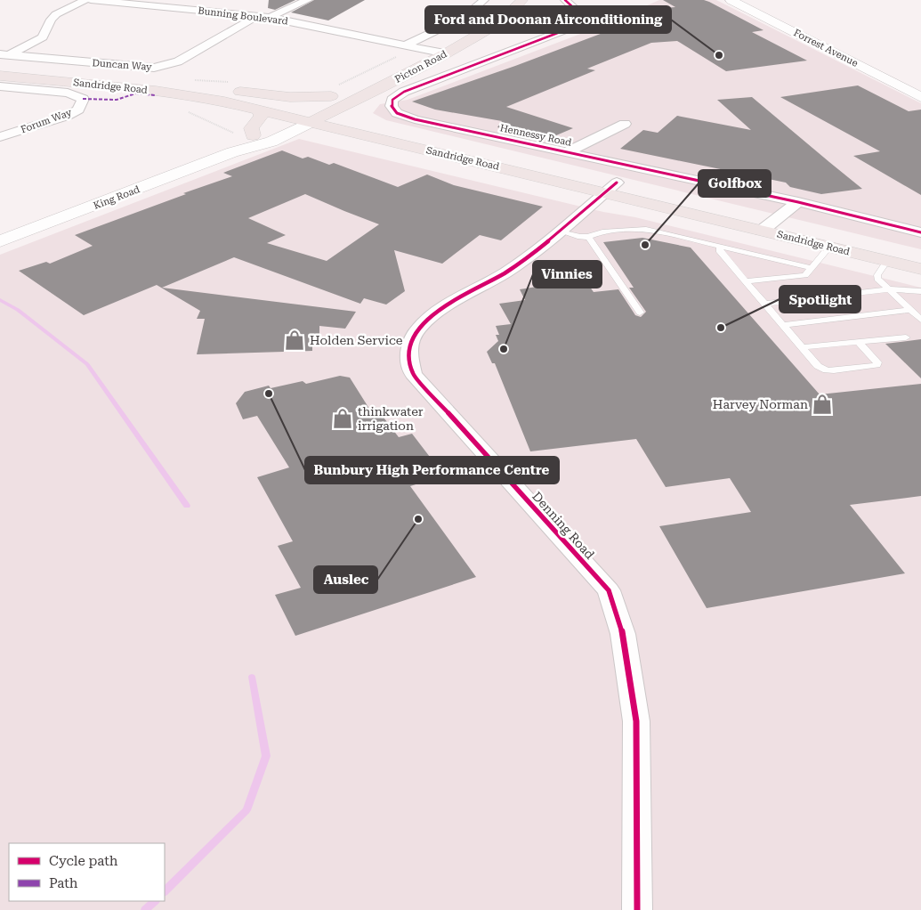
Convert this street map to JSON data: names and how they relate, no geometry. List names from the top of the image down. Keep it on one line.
{"streets":{"main road":["Picton Road","Sandridge Road"],"street":["Bunning Boulevard","Forrest Avenue","Duncan Way","Forum Way","Hennessy Road","King Road","Denning Road"]},"crossings":[["Bunning Boulevard","Duncan Way"],["Bunning Boulevard","Picton Road"],["Duncan Way","Sandridge Road"],["Picton Road","Sandridge Road"],["Picton Road","King Road"],["Sandridge Road","King Road"],["Sandridge Road","Denning Road"]],"places":{"other":["Ford and Doonan Airconditioning","Golfbox","Spotlight","Vinnies","Bunbury High Performance Centre","Auslec"],"shop":["Holden Service","Harvey Norman","thinkwater irrigation"]},"legend":["Cycle path","Path"]}
